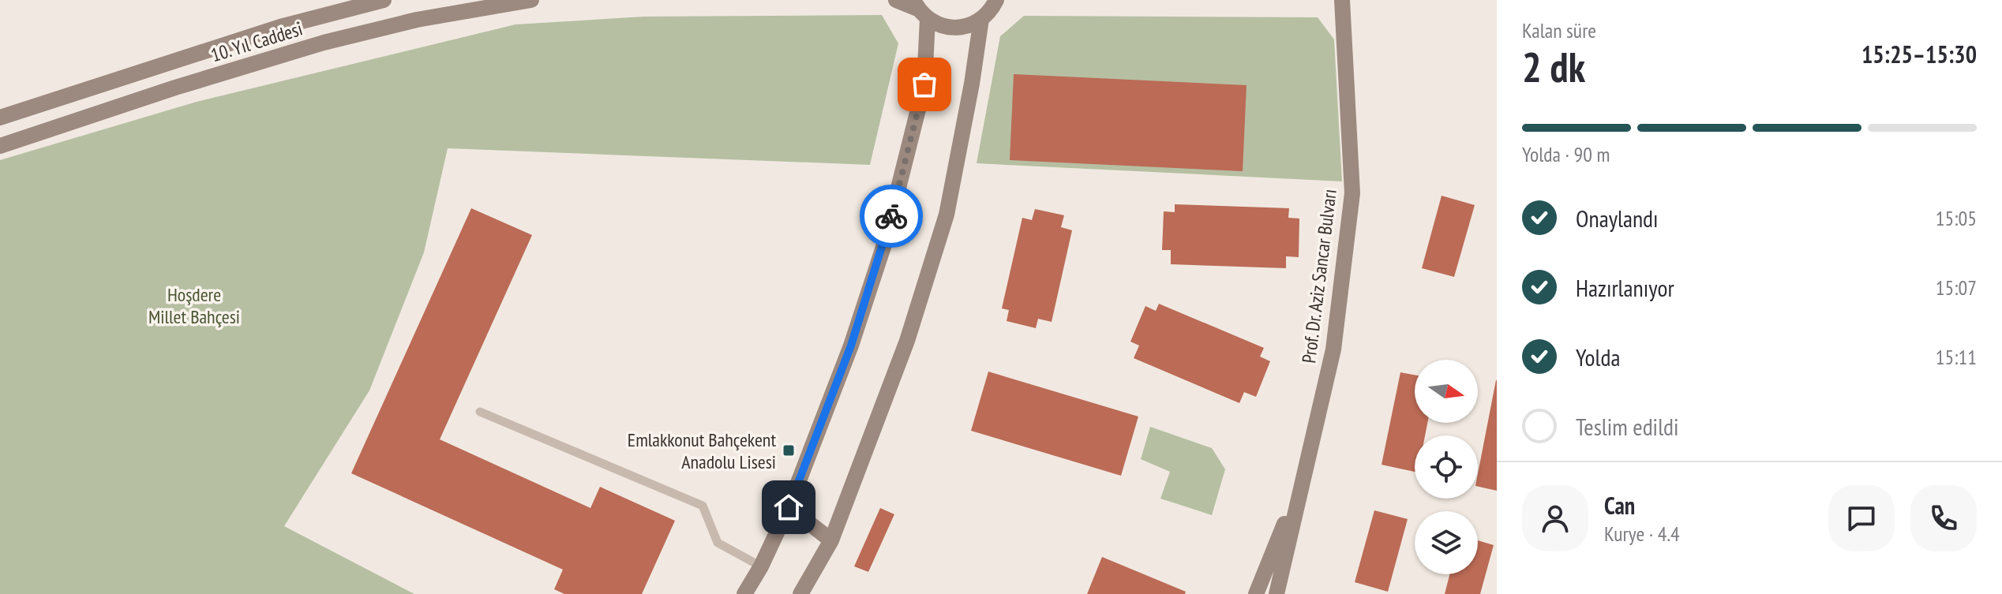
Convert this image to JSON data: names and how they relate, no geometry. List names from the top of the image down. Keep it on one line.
{"streets":{"street":["10. Yıl Caddesi","Prof. Dr. Aziz Sancar Bulvarı"]},"parks":["Hoşdere Millet Bahçesi"],"places":{"transit":["Emlakkonut Bahçekent Anadolu Lisesi"]},"north":"right","page":{"heading":["2 dk","Kalan süre","15:25–15:30"],"panel":["Can","Kurye · 4.4"],"bar":"Yolda · 90 m","list":[["Onaylandı","15:05"],["Hazırlanıyor","15:07"],["Yolda","15:11"],"Teslim edildi"]}}
